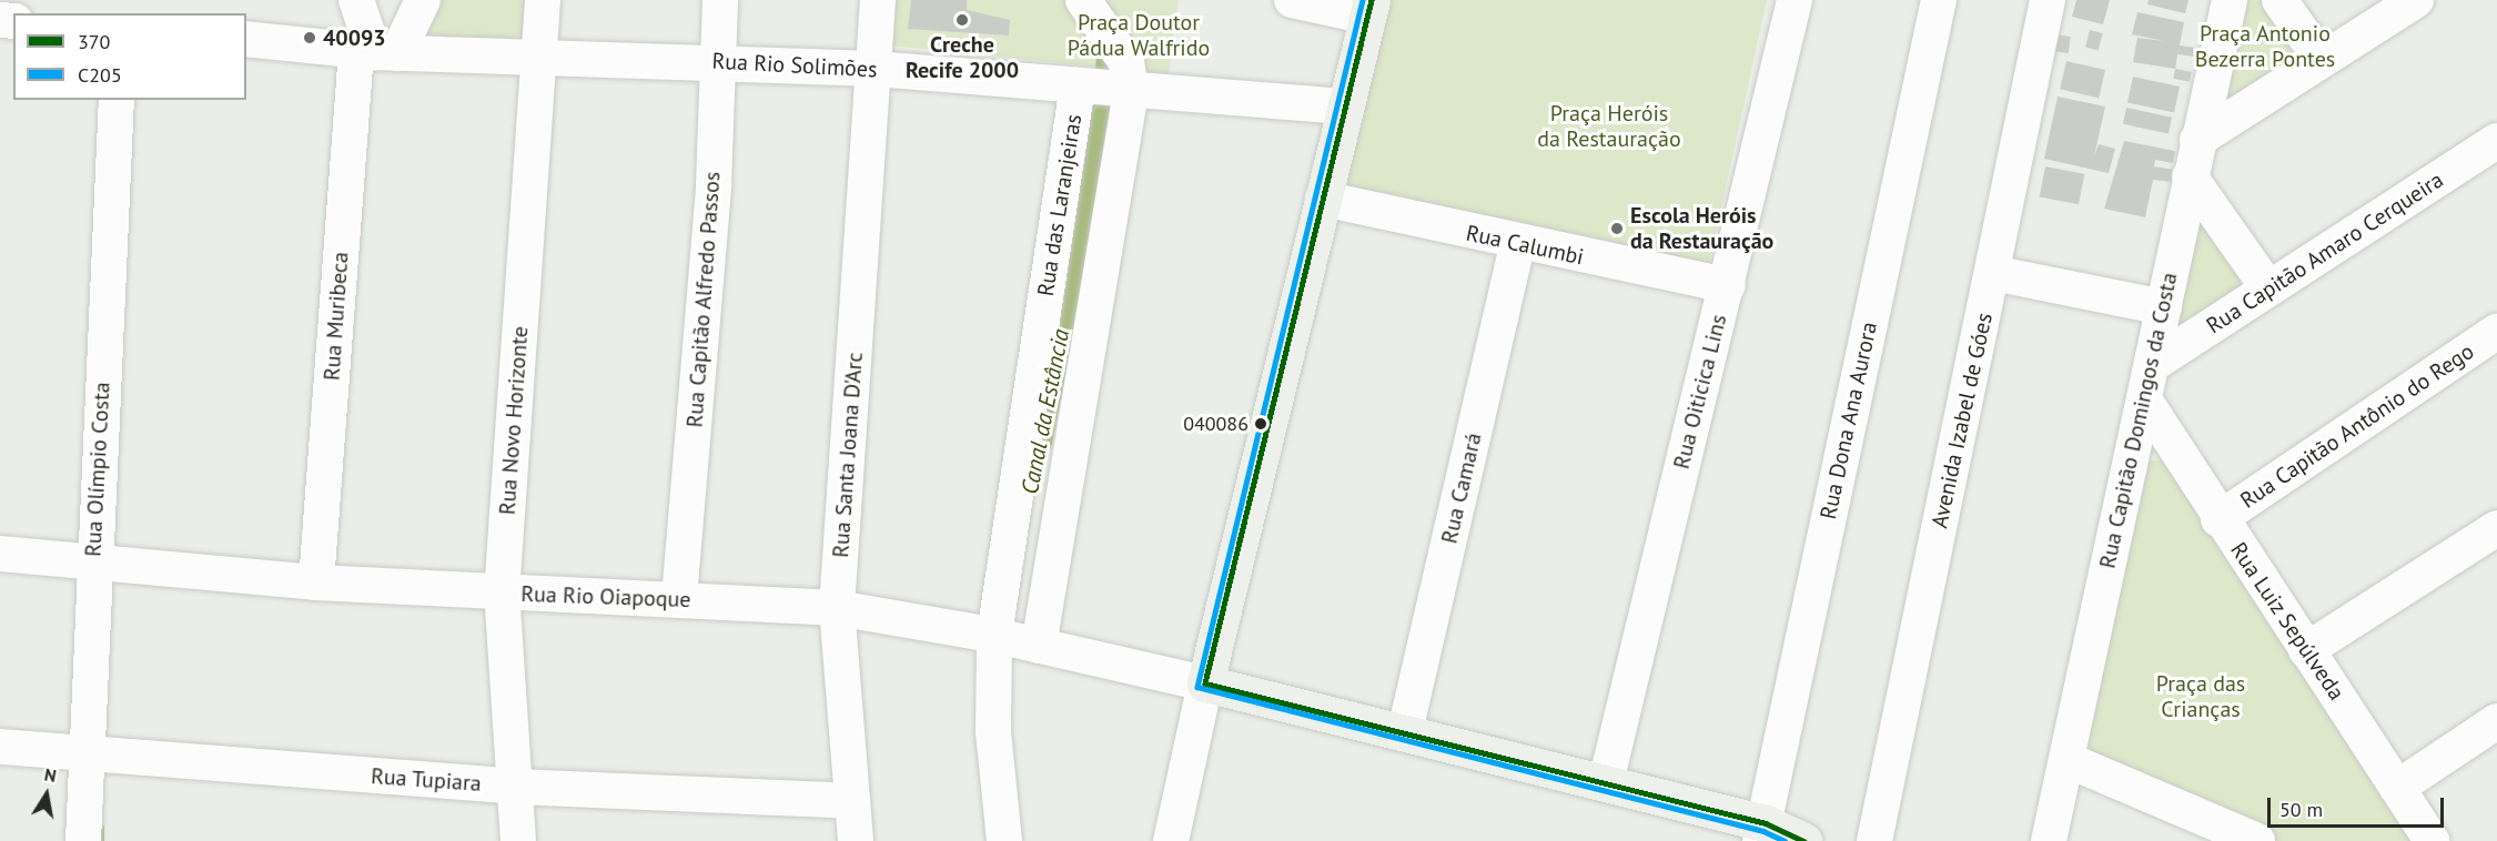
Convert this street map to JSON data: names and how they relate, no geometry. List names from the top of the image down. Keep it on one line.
{"streets":{"street":["Rua Rio Solimões","Rua das Laranjeiras","Rua Calumbi","Rua Capitão Amaro Cerqueira","Rua Capitão Alfredo Passos","Rua Muribeca","Rua Oiticica Lins","Rua Novo Horizonte","Rua Dona Ana Aurora","Avenida Izabel de Góes","Rua Capitão Domingos da Costa","Rua Capitão Antônio do Rego","Rua Santa Joana D'Arc","Rua Olímpio Costa","Rua Camará","Rua Rio Oiapoque","Rua Luiz Sepúlveda","Rua Tupiara"]},"crossings":[["Rua Rio Solimões","Rua das Laranjeiras"],["Rua Rio Solimões","Rua Capitão Alfredo Passos"],["Rua Rio Solimões","Rua Muribeca"],["Rua Rio Solimões","Rua Novo Horizonte"],["Rua Rio Solimões","Rua Santa Joana D'Arc"],["Rua das Laranjeiras","Rua Rio Oiapoque"],["Rua Calumbi","Rua Oiticica Lins"],["Rua Calumbi","Rua Camará"],["Rua Capitão Amaro Cerqueira","Rua Capitão Domingos da Costa"],["Rua Capitão Alfredo Passos","Rua Rio Oiapoque"],["Rua Muribeca","Rua Rio Oiapoque"],["Rua Novo Horizonte","Rua Rio Oiapoque"],["Rua Novo Horizonte","Rua Tupiara"],["Rua Capitão Domingos da Costa","Rua Luiz Sepúlveda"],["Rua Capitão Antônio do Rego","Rua Luiz Sepúlveda"],["Rua Santa Joana D'Arc","Rua Rio Oiapoque"],["Rua Santa Joana D'Arc","Rua Tupiara"],["Rua Olímpio Costa","Rua Rio Oiapoque"],["Rua Olímpio Costa","Rua Tupiara"]],"water":["Canal da Estância"],"parks":["Praça Doutor Pádua Walfrido","Praça Antonio Bezerra Pontes","Praça Heróis da Restauração","Praça das Crianças"],"places":["Creche Recife 2000","40093","Escola Heróis da Restauração","040086"],"lines":["transit line 370","transit line C205"],"legend":["370","C205"],"scale_bar":"50 m","north":"top"}
